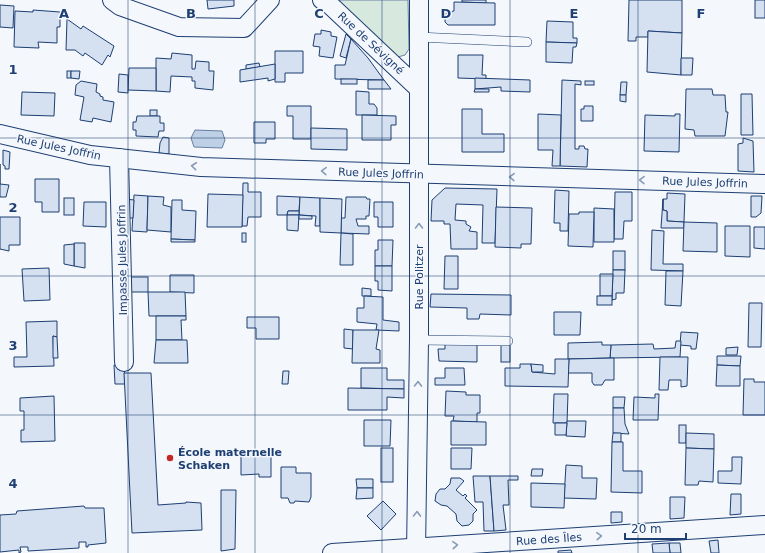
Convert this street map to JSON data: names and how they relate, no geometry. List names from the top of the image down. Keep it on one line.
{"streets":{"street":["Rue de Sévigné","Rue Jules Joffrin","Impasse Jules Joffrin","Rue Politzer","Rue des Îles"]},"crossings":[["Rue de Sévigné","Rue Politzer"],["Rue Jules Joffrin","Impasse Jules Joffrin"],["Rue Jules Joffrin","Rue Politzer"],["Rue Politzer","Rue des Îles"]],"one_way":["Rue Jules Joffrin","Rue Politzer","Rue des Îles"],"places":["École maternelle Schaken"],"scale_bar":"20 m","grid":{"columns":["A","B","C","D","E","F"],"rows":["1","2","3","4"]}}
